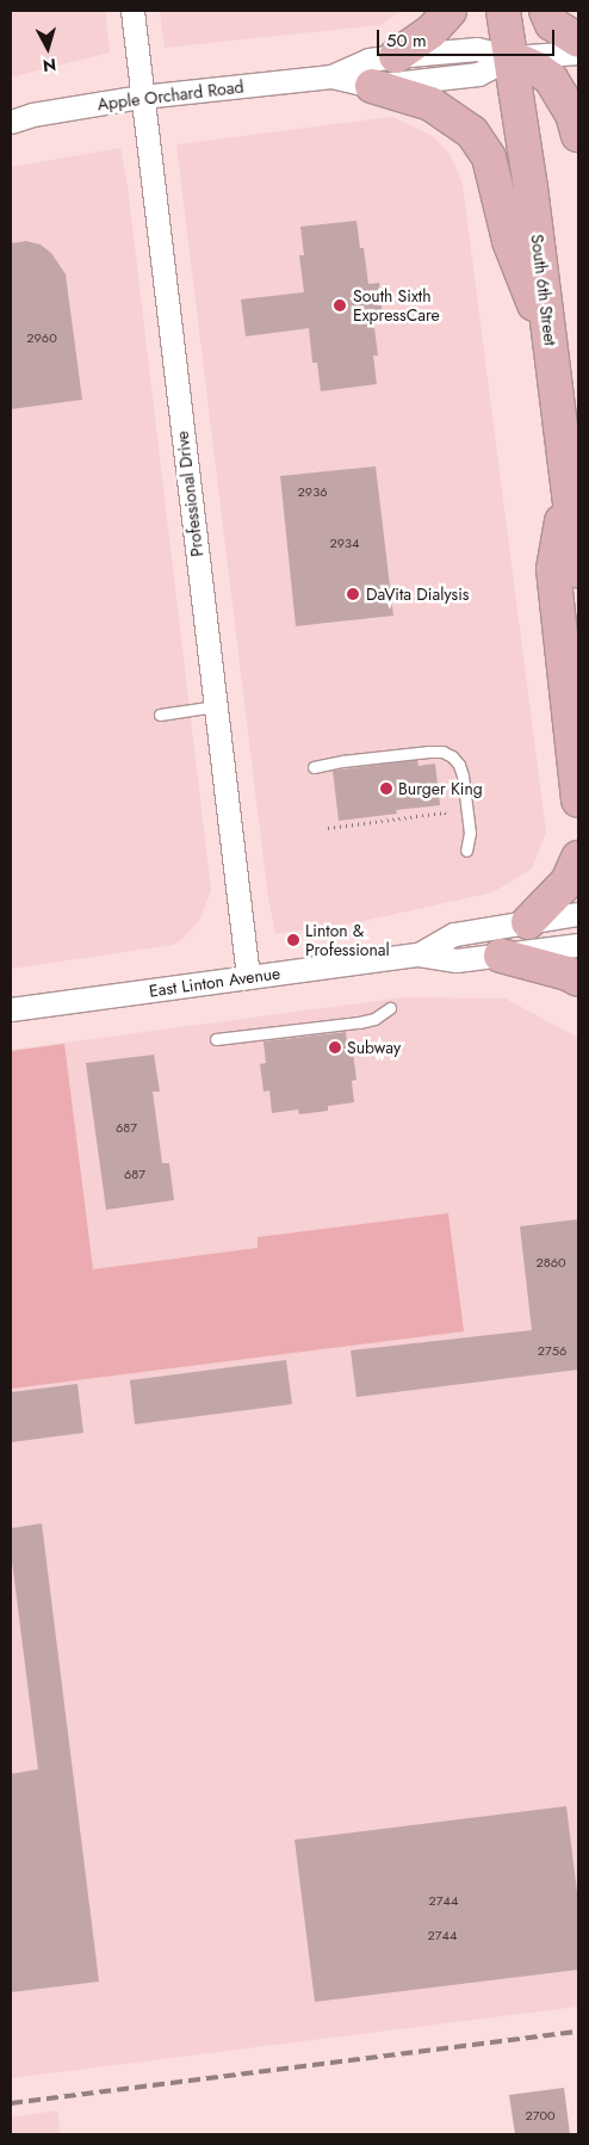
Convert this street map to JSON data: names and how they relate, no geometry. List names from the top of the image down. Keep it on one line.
{"streets":{"main road":["South 6th Street"],"street":["Apple Orchard Road","Professional Drive","East Linton Avenue"]},"crossings":[["Apple Orchard Road","South 6th Street"],["Apple Orchard Road","Professional Drive"],["Professional Drive","East Linton Avenue"]],"places":["South Sixth ExpressCare","DaVita Dialysis","Burger King","Linton & Professional","Subway"],"house_numbers":["2960","2936","2934","687","687","2860","2756","2744","2744","2700"],"scale_bar":"50 m","north":"bottom"}
